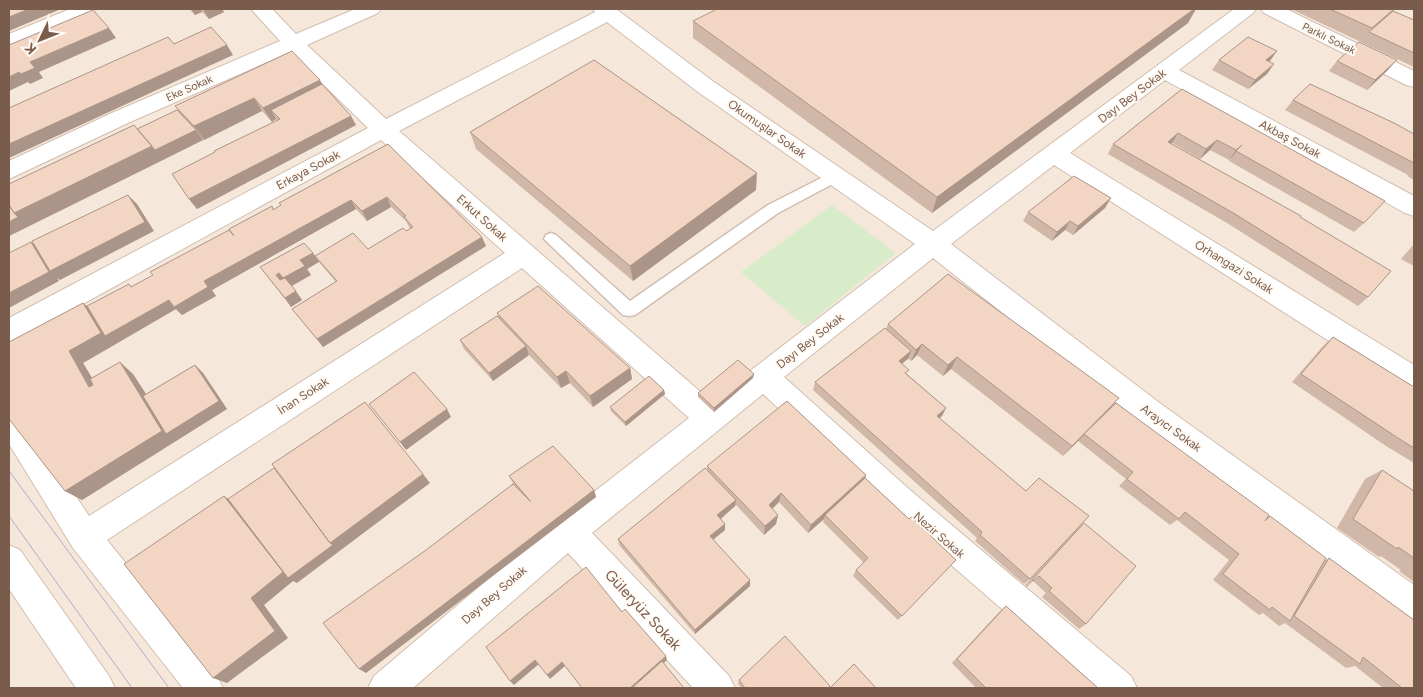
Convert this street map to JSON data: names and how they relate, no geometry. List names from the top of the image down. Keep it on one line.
{"streets":{"street":["Parklı Sokak","Eke Sokak","Dayı Bey Sokak","Okumuşlar Sokak","Akbaş Sokak","Erkaya Sokak","Erkut Sokak","Orhangazi Sokak","İnan Sokak","Arayıcı Sokak","Nezir Sokak","Güleryüz Sokak"]},"crossings":[["Eke Sokak","Erkut Sokak"],["Dayı Bey Sokak","Okumuşlar Sokak"],["Dayı Bey Sokak","Akbaş Sokak"],["Dayı Bey Sokak","Erkut Sokak"],["Dayı Bey Sokak","Orhangazi Sokak"],["Dayı Bey Sokak","Arayıcı Sokak"],["Dayı Bey Sokak","Nezir Sokak"],["Dayı Bey Sokak","Güleryüz Sokak"],["Okumuşlar Sokak","Erkaya Sokak"],["Okumuşlar Sokak","Arayıcı Sokak"],["Erkaya Sokak","Erkut Sokak"],["Erkut Sokak","İnan Sokak"]],"north":"bottom left"}
